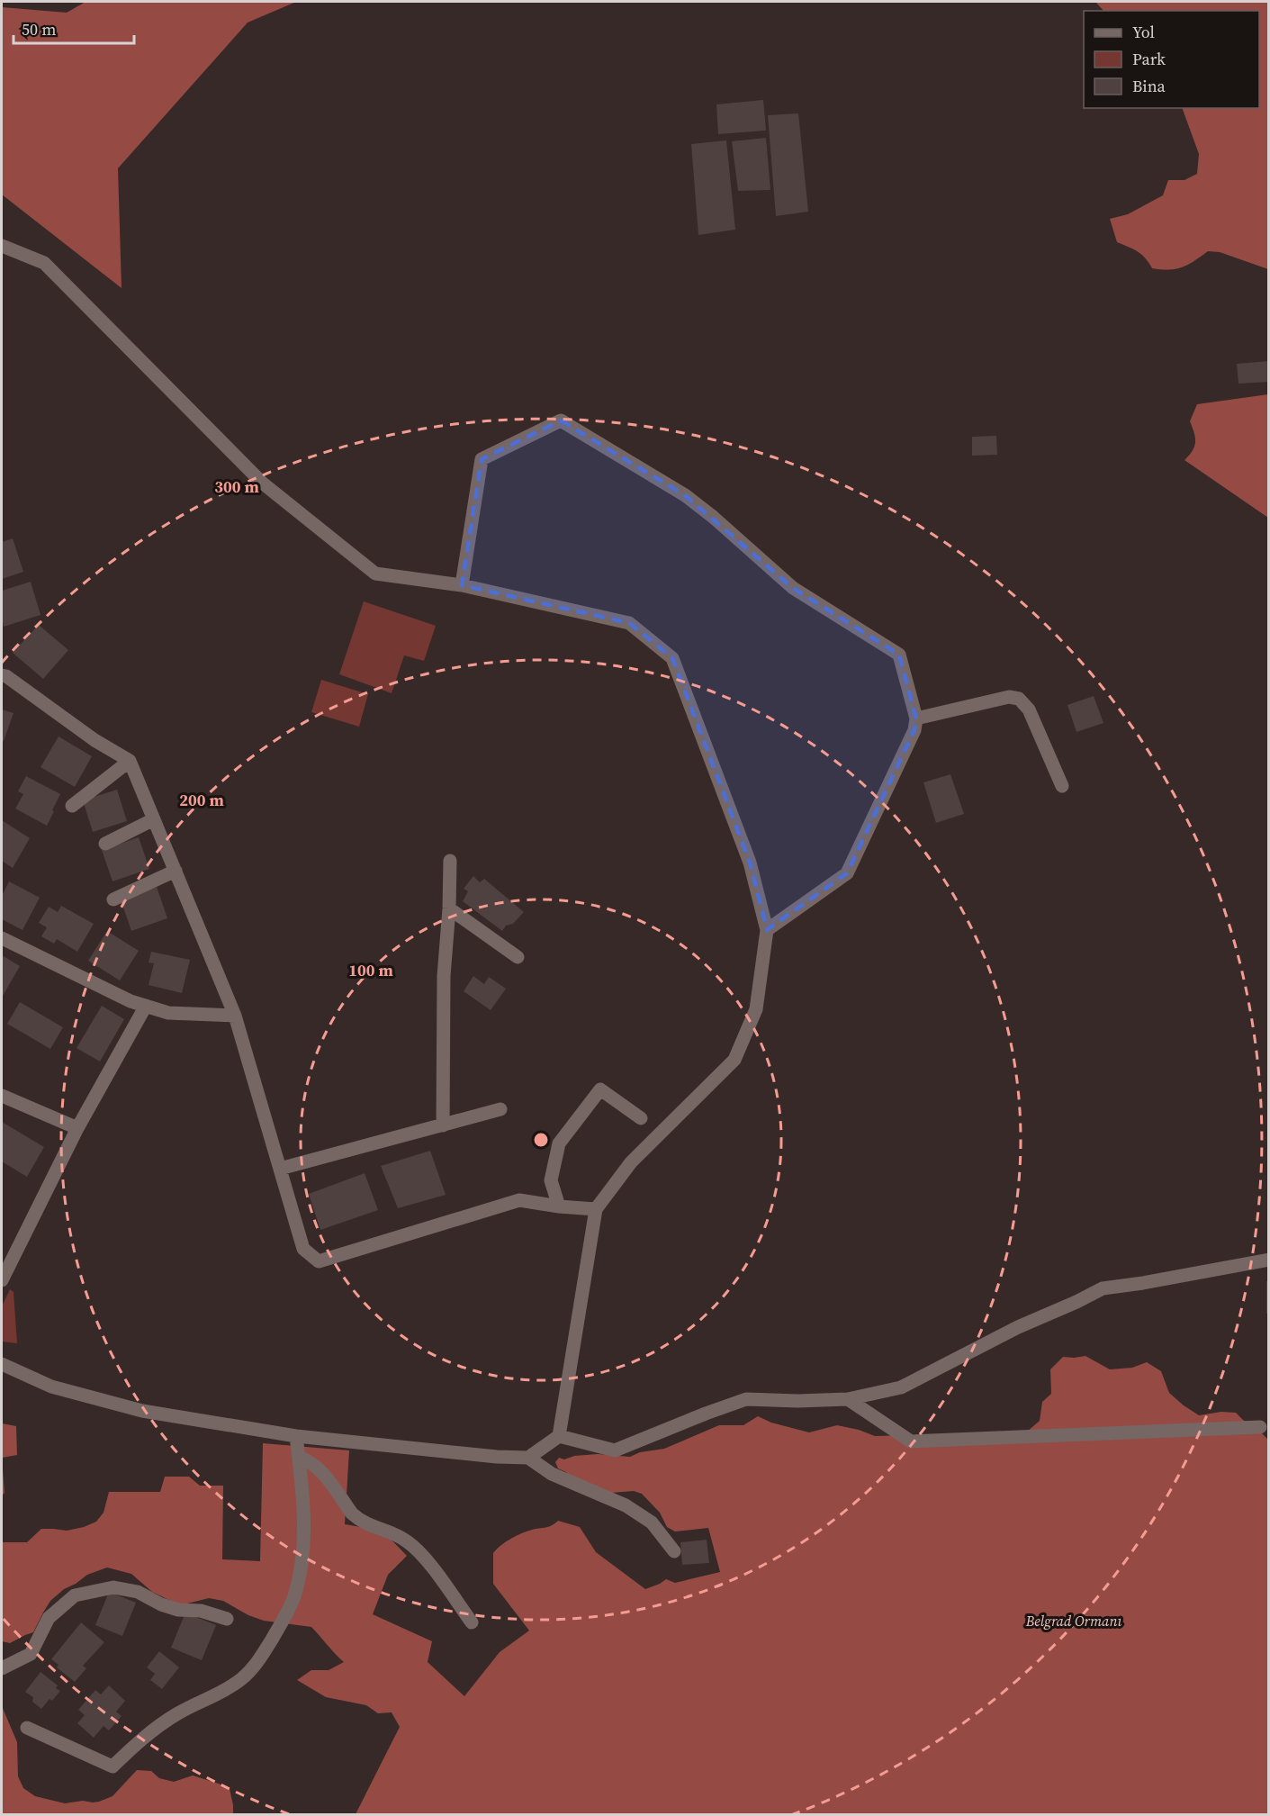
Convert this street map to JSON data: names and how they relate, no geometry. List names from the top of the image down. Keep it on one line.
{"parks":["Belgrad Ormanı"],"legend":["Yol","Park","Bina"],"scale_bar":"50 m","rings":["300 m","200 m","100 m"]}
